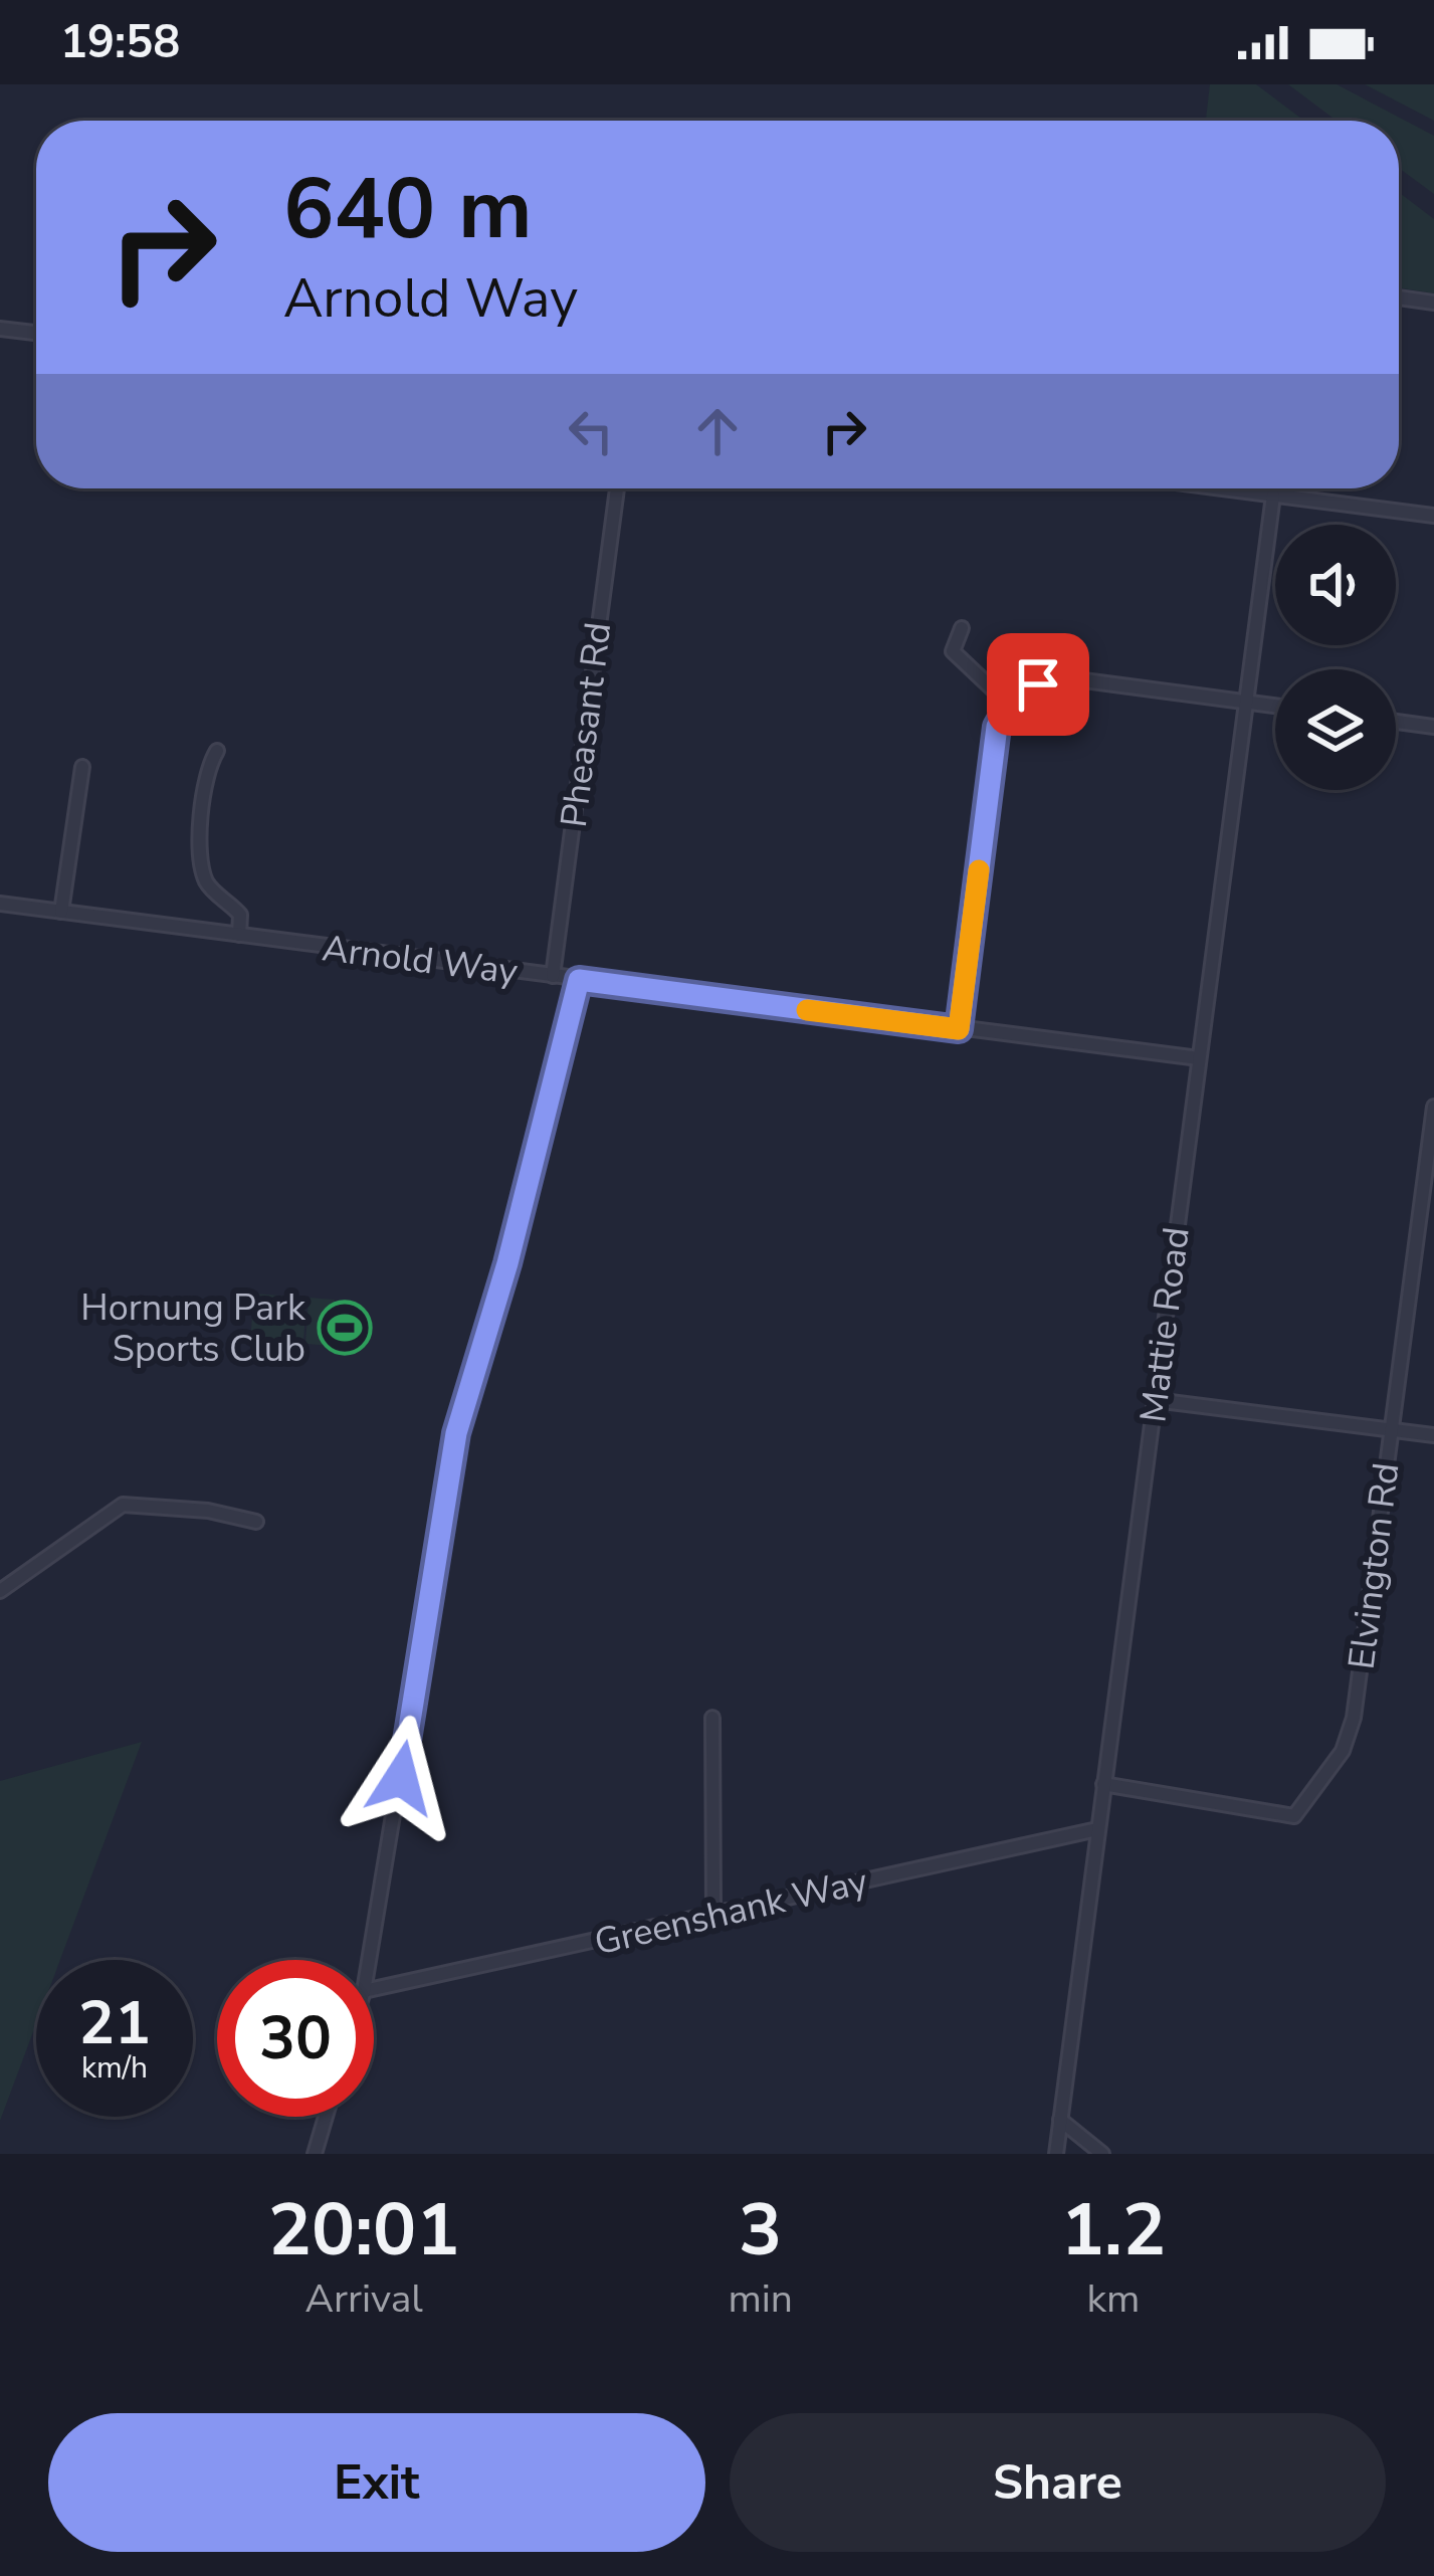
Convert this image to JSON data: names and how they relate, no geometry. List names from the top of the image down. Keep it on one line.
{"streets":{"street":["Pheasant Rd","Arnold Way","Mattie Road","Elvington Rd","Greenshank Way"]},"crossings":[["Pheasant Rd","Arnold Way"],["Arnold Way","Mattie Road"],["Mattie Road","Elvington Rd"],["Mattie Road","Greenshank Way"]],"places":{"sports":["Hornung Park Sports Club"]},"page":{"status":"19:58","turn":["640 m","Arnold Way"],"speed":"21 km/h","limit":"30","eta":["20:01","Arrival","3","min","1.2","km"],"buttons":["Exit","Share"]}}
